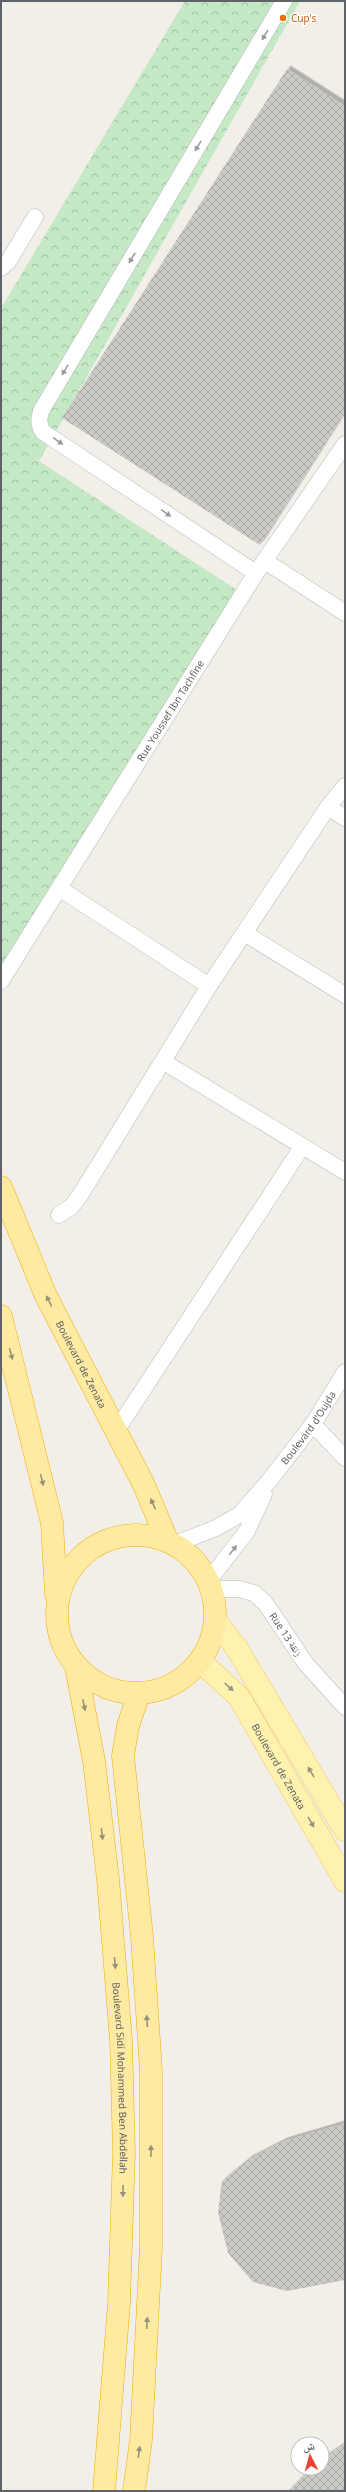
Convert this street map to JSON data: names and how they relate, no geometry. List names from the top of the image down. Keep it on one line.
{"streets":{"highway":["Boulevard de Zenata","Boulevard Sidi Mohammed Ben Abdellah"],"street":["Rue Youssef Ibn Tachfine","Boulevard d'Oujda","Rue 13 زنقة"]},"crossings":[["Boulevard de Zenata","Boulevard d'Oujda"],["Boulevard d'Oujda","Rue 13 زنقة"]],"places":["Cup's"],"north":"top"}
